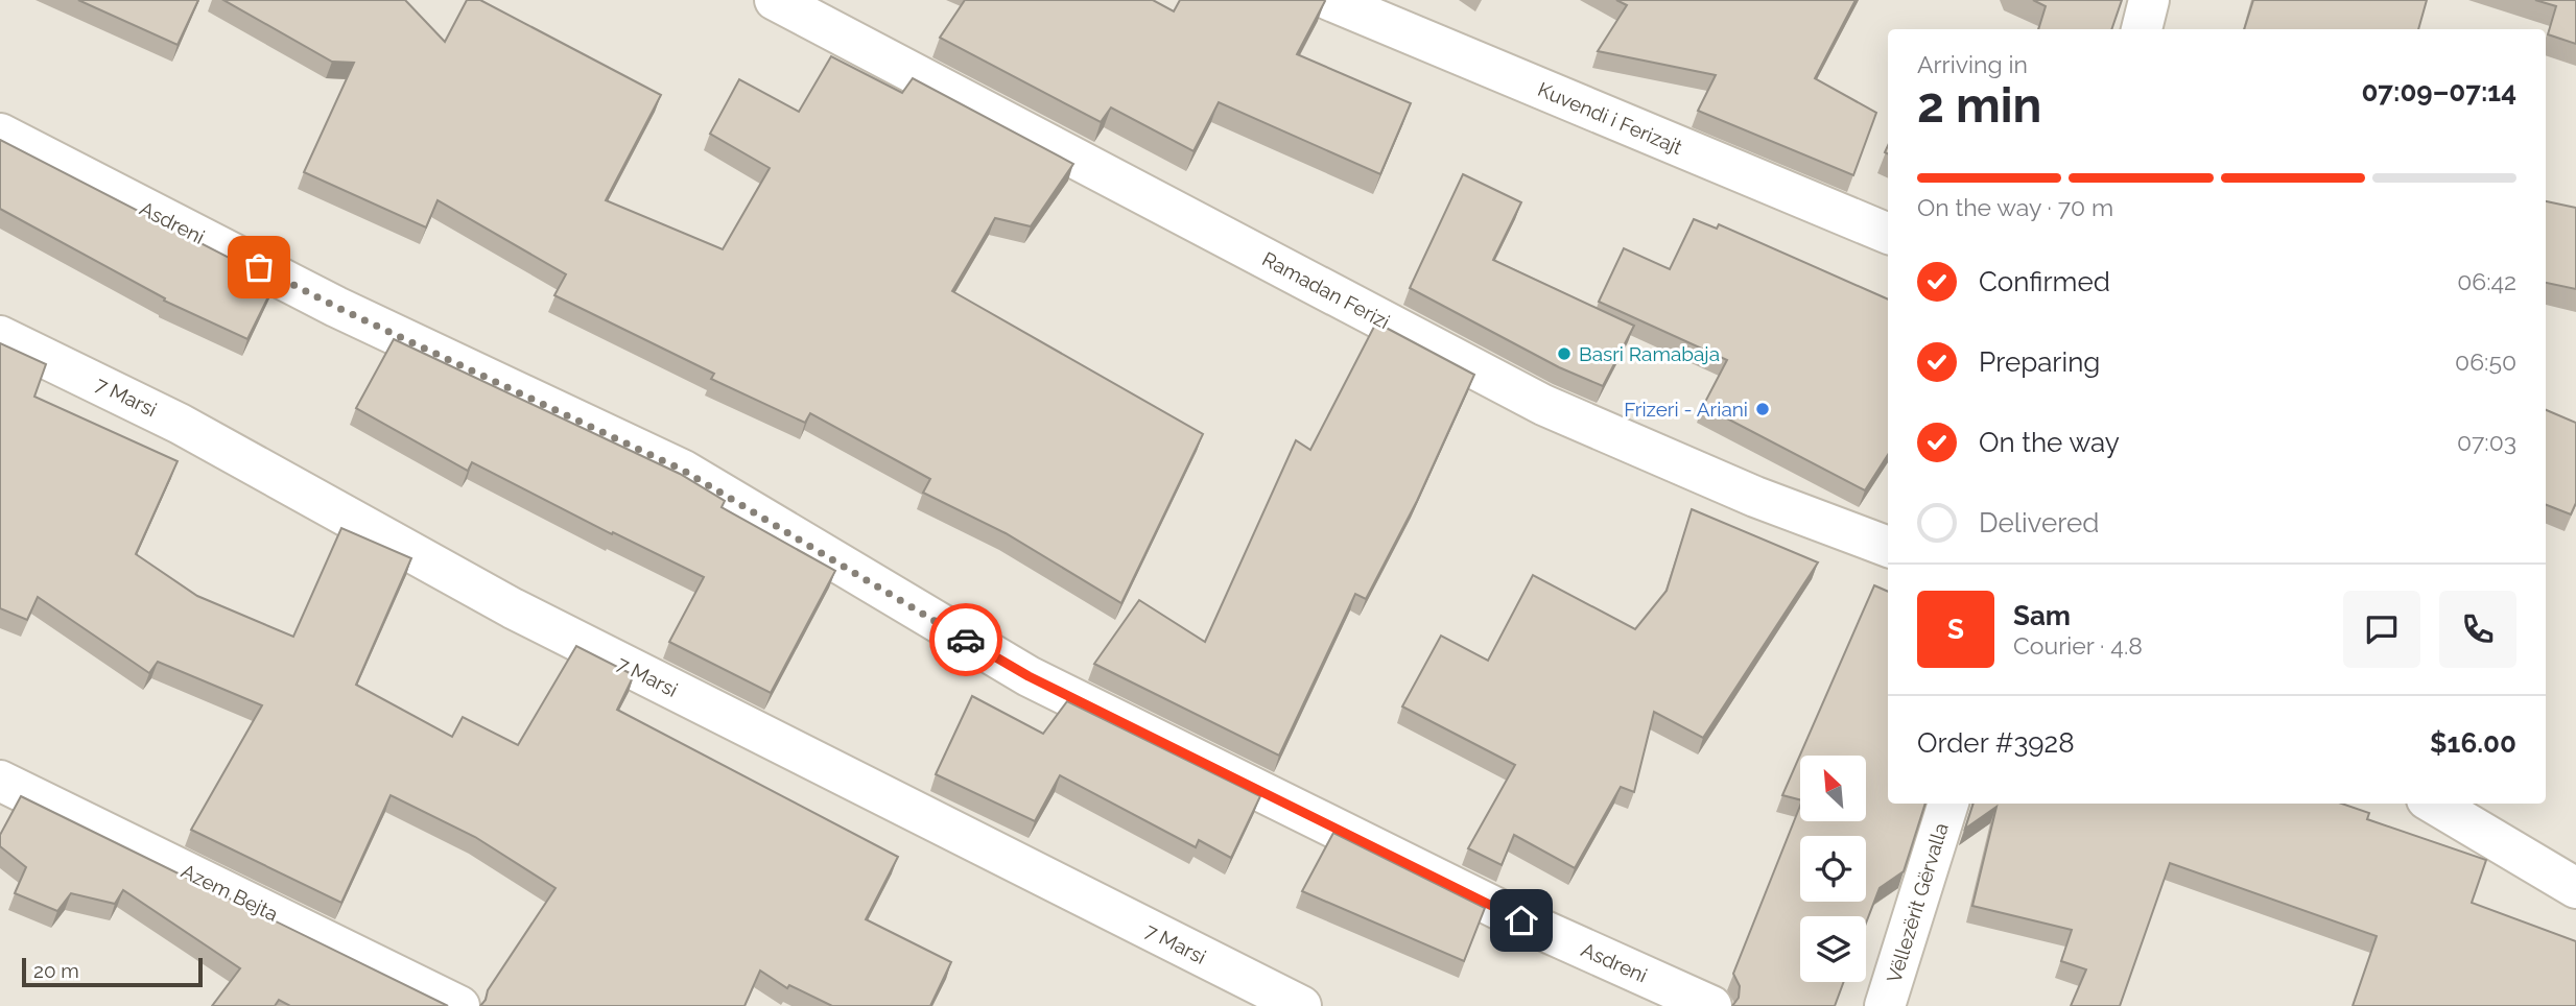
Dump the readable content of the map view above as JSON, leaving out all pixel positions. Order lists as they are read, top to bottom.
{
  "streets": {
    "street": [
      "Kuvendi i Ferizajt",
      "Asdreni",
      "Ramadan Ferizi",
      "7 Marsi",
      "Azem Bejta",
      "Vëllezërit Gërvalla"
    ]
  },
  "places": ["Basri Ramabaja", "Frizeri - Ariani"],
  "scale_bar": "20 m",
  "north": "top left",
  "page": {
    "heading": ["2 min", "Arriving in", "07:09–07:14"],
    "panel": [
      "Sam",
      "Courier · 4.8",
      "Order #3928",
      "$16.00"
    ],
    "bar": "On the way · 70 m",
    "list": [
      ["Confirmed", "06:42"],
      ["Preparing", "06:50"],
      ["On the way", "07:03"],
      "Delivered"
    ],
    "round": "S",
    "scale": "20 m"
  }
}
